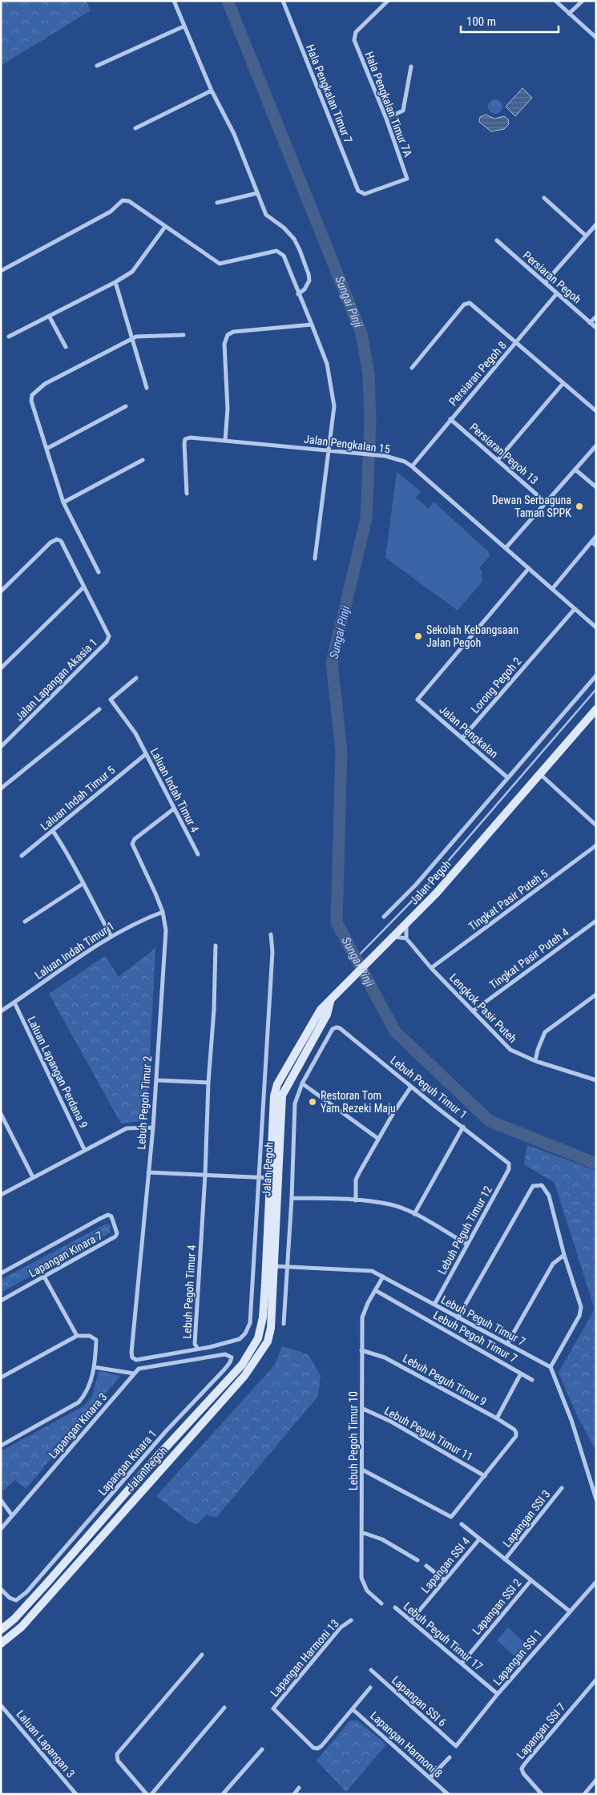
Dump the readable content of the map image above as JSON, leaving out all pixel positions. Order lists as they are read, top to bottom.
{
  "streets": {
    "street": [
      "Hala Pengkalan Timur 7",
      "Hala Pengkalan Timur 7A",
      "Persiaran Pegoh",
      "Persiaran Pegoh 8",
      "Jalan Pengkalan 15",
      "Persiaran Pegoh 13",
      "Jalan Lapangan Akasia 1",
      "Lorong Pegoh 2",
      "Jalan Pengkalan",
      "Laluan Indah Timur 4",
      "Laluan Indah Timur 5",
      "Jalan Pegoh",
      "Tingkat Pasir Puteh 5",
      "Laluan Indah Timur 1",
      "Tingkat Pasir Puteh 4",
      "Lengkok Pasir Puteh",
      "Laluan Lapangan Perdana 9",
      "Lebuh Peguh Timur 1",
      "Lebuh Pegoh Timur 2",
      "Lebuh Peguh Timur 12",
      "Lapangan Kinara 7",
      "Lebuh Pegoh Timur 4",
      "Lebuh Peguh Timur 7",
      "Lebuh Pegoh Timur 7",
      "Lebuh Peguh Timur 9",
      "Lapangan Kinara 3",
      "Lebuh Peguh Timur 11",
      "Lebuh Pegoh Timur 10",
      "Lapangan Kinara 1",
      "Lapangan SSI 3",
      "Lapangan SSI 4",
      "Lapangan SSI 2",
      "Lebuh Peguh Timur 17",
      "Lapangan SSI 1",
      "Lapangan Harmoni 13",
      "Lapangan SSI 6",
      "Lapangan SSI 7",
      "Laluan Lapangan 3",
      "Lapangan Harmoni 8"
    ]
  },
  "crossings": [
    ["Hala Pengkalan Timur 7", "Hala Pengkalan Timur 7A"],
    ["Persiaran Pegoh", "Persiaran Pegoh 8"],
    ["Persiaran Pegoh 8", "Jalan Pengkalan 15"],
    ["Persiaran Pegoh 8", "Persiaran Pegoh 13"],
    ["Jalan Pengkalan 15", "Lorong Pegoh 2"],
    ["Jalan Pengkalan 15", "Jalan Pengkalan"],
    ["Lorong Pegoh 2", "Jalan Pengkalan"],
    ["Jalan Pengkalan", "Jalan Pegoh"],
    ["Laluan Indah Timur 4", "Laluan Indah Timur 5"],
    ["Laluan Indah Timur 4", "Lebuh Pegoh Timur 2"],
    ["Jalan Pegoh", "Lebuh Peguh Timur 7"],
    ["Tingkat Pasir Puteh 5", "Lengkok Pasir Puteh"],
    ["Laluan Indah Timur 1", "Laluan Lapangan Perdana 9"],
    ["Laluan Indah Timur 1", "Lebuh Pegoh Timur 2"],
    ["Tingkat Pasir Puteh 4", "Lengkok Pasir Puteh"],
    ["Lebuh Peguh Timur 1", "Lebuh Peguh Timur 12"],
    ["Lebuh Pegoh Timur 2", "Lebuh Pegoh Timur 4"],
    ["Lebuh Peguh Timur 12", "Lebuh Peguh Timur 7"],
    ["Lebuh Peguh Timur 7", "Lebuh Pegoh Timur 10"],
    ["Lebuh Pegoh Timur 7", "Lebuh Peguh Timur 9"],
    ["Lebuh Pegoh Timur 7", "Lebuh Pegoh Timur 10"],
    ["Lebuh Peguh Timur 9", "Lebuh Peguh Timur 11"],
    ["Lebuh Peguh Timur 9", "Lebuh Pegoh Timur 10"],
    ["Lapangan Kinara 3", "Lapangan Kinara 1"],
    ["Lebuh Peguh Timur 11", "Lebuh Pegoh Timur 10"],
    ["Lapangan SSI 4", "Lebuh Peguh Timur 17"],
    ["Lapangan SSI 2", "Lebuh Peguh Timur 17"],
    ["Lebuh Peguh Timur 17", "Lapangan SSI 1"],
    ["Lapangan SSI 1", "Lapangan SSI 6"],
    ["Lapangan Harmoni 13", "Lapangan Harmoni 8"]
  ],
  "water": ["Sungai Pinji"],
  "places": ["Dewan Serbaguna Taman SPPK", "Sekolah Kebangsaan Jalan Pegoh", "Restoran Tom Yam Rezeki Maju"],
  "scale_bar": "100 m"
}
